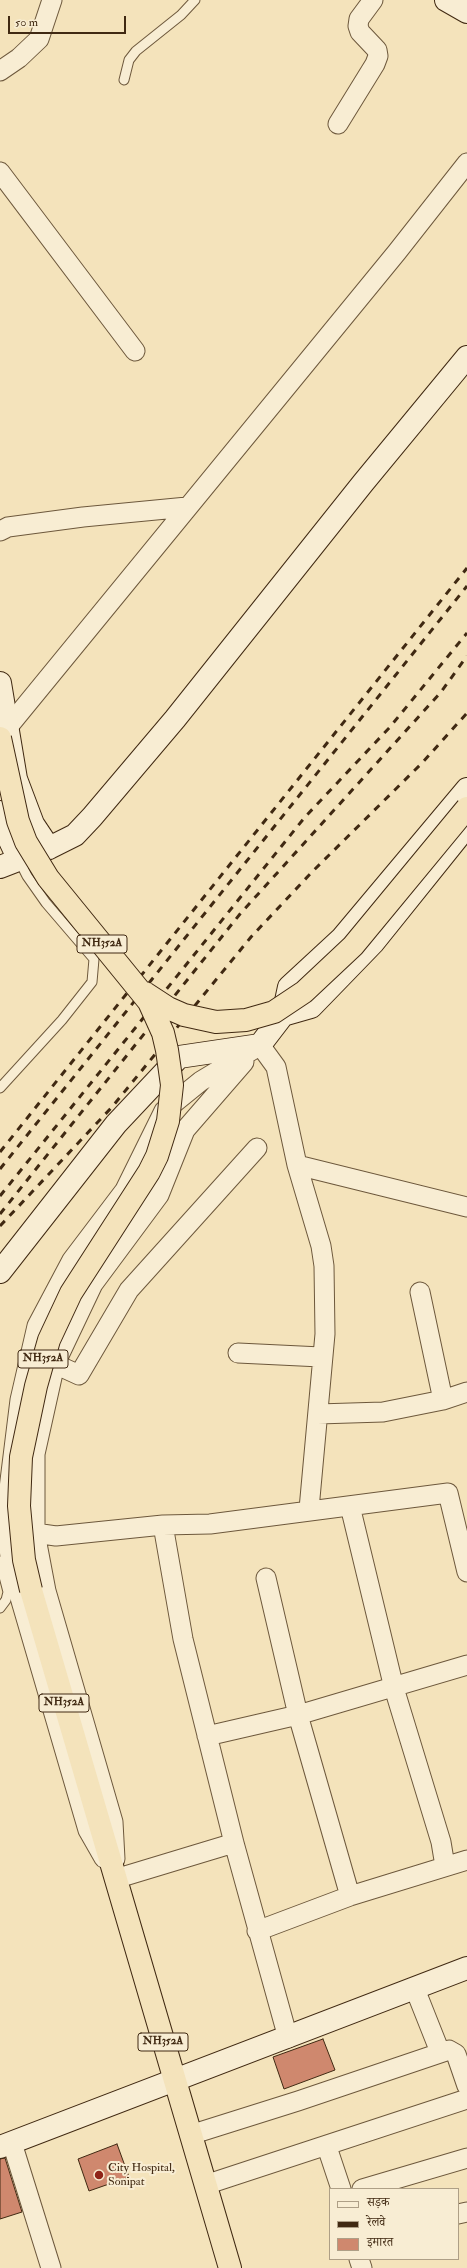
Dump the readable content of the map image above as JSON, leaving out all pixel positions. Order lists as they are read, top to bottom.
{
  "streets": {
    "highway": ["NH352A"]
  },
  "places": ["City Hospital, Sonipat"],
  "legend": ["सड़क", "रेलवे", "इमारत"],
  "scale_bar": "50 m"
}
